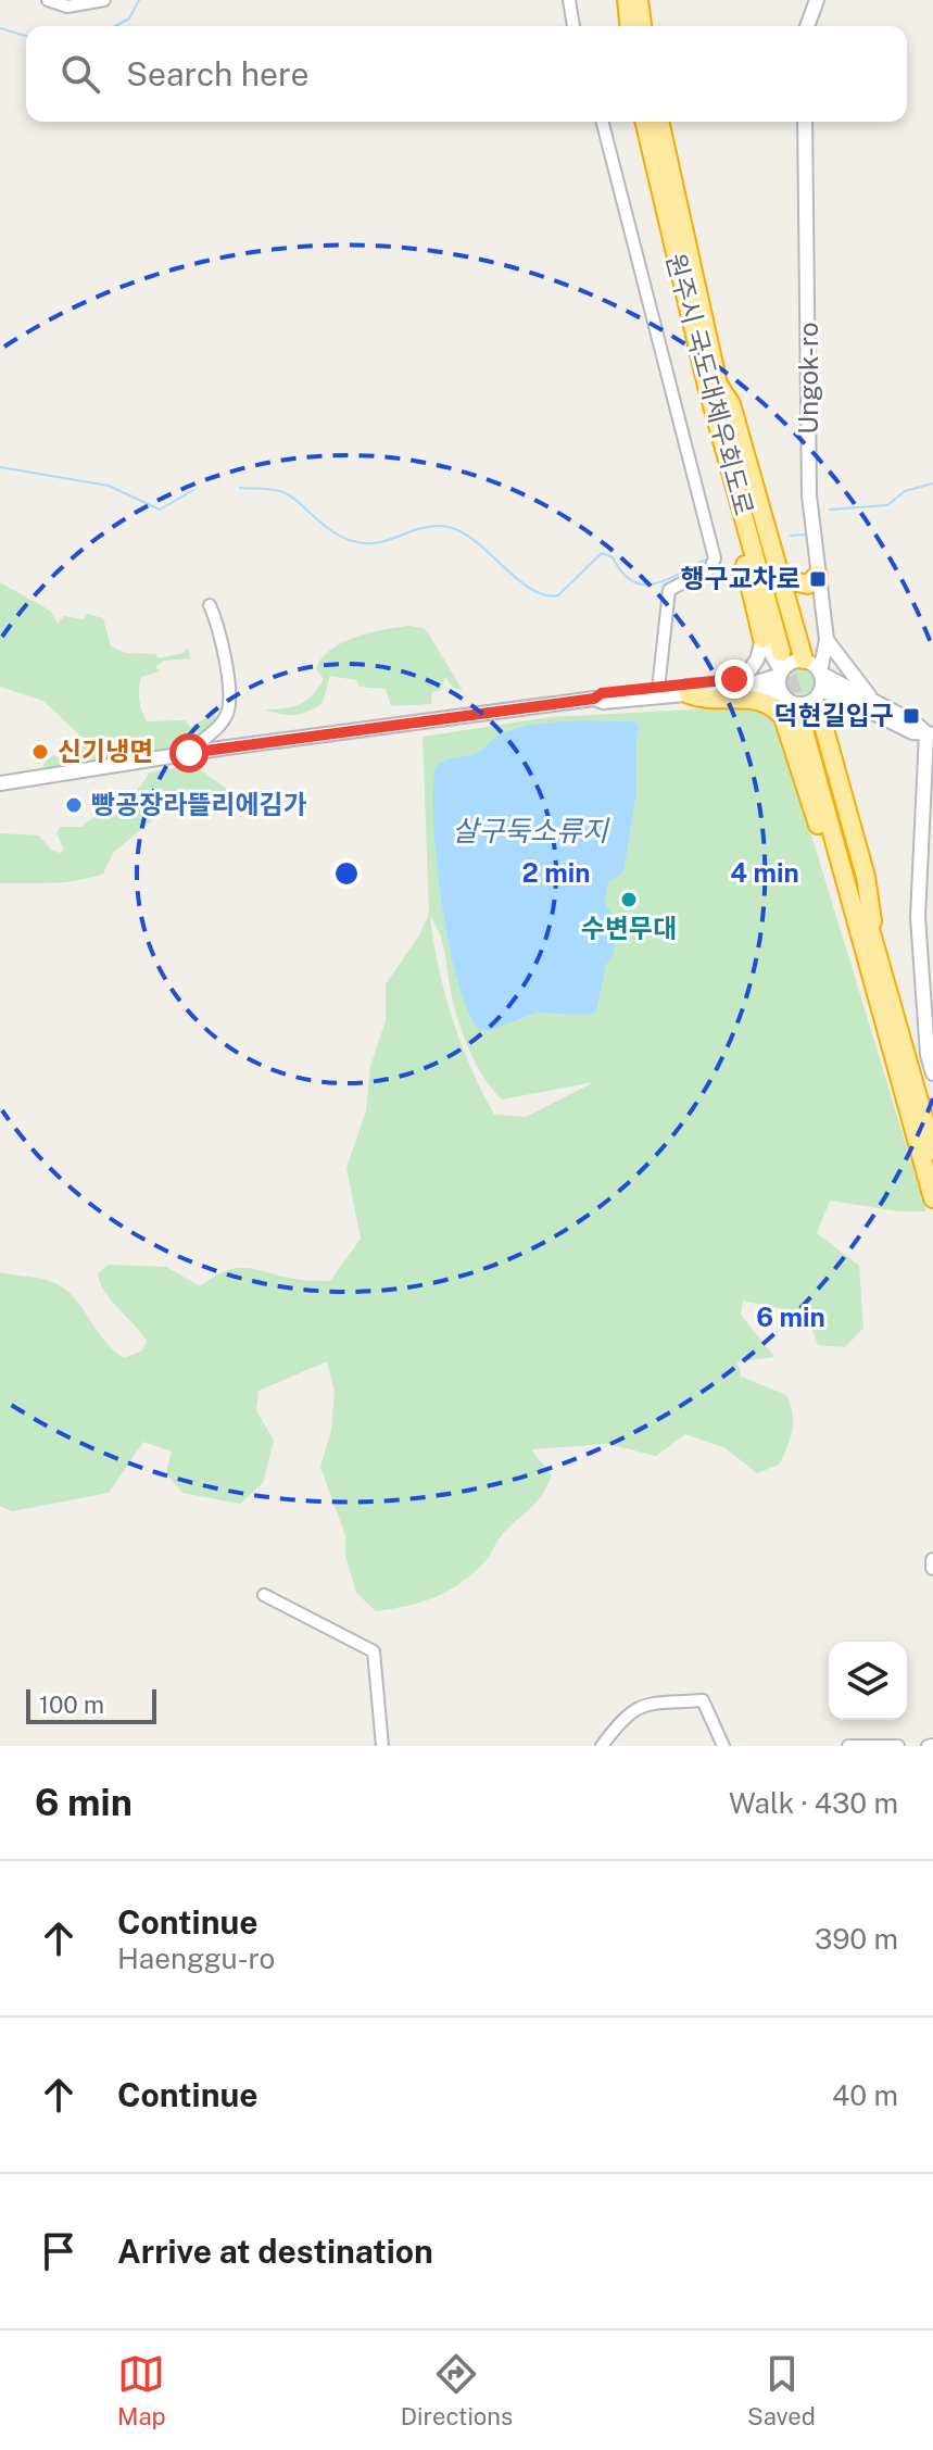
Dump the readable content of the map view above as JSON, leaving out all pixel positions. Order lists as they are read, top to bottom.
{
  "streets": {
    "highway": ["원주시 국도대체우회도로"],
    "street": ["Ungok-ro"]
  },
  "water": ["살구둑소류지"],
  "places": {
    "transit": ["행구교차로", "덕현길입구"],
    "other": ["신기냉면", "빵공장라뜰리에김가", "수변무대"]
  },
  "scale_bar": "100 m",
  "page": {
    "search": "Search here",
    "scale": "100 m",
    "heading": ["6 min", "Walk · 430 m"],
    "list": [
      ["Continue", "Haenggu-ro", "390 m"],
      ["Continue", "40 m"],
      "Arrive at destination"
    ],
    "nav": ["Map", "Directions", "Saved"]
  },
  "rings": ["2 min", "4 min", "6 min"]
}
